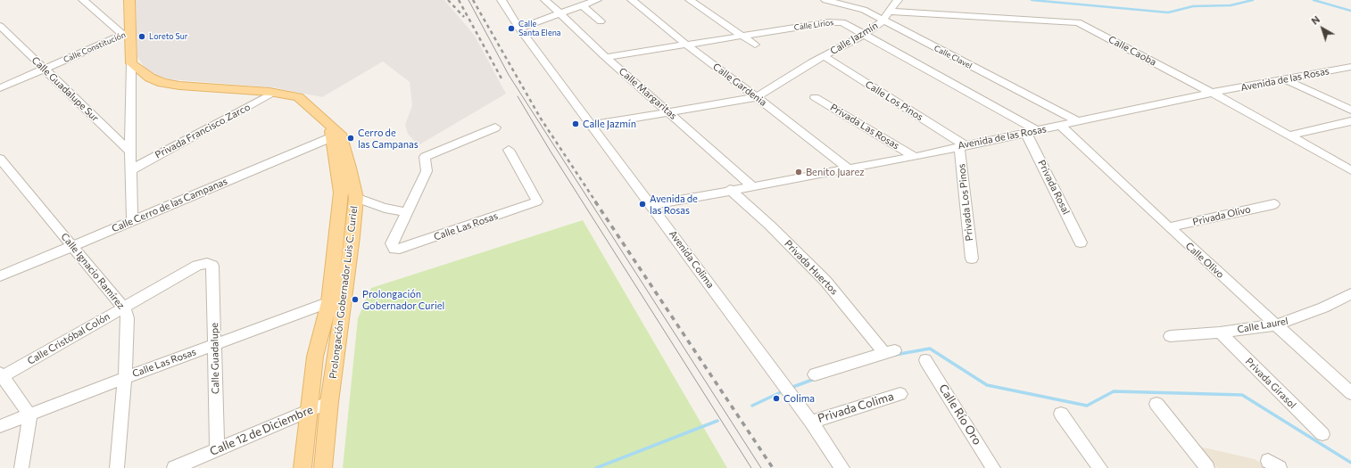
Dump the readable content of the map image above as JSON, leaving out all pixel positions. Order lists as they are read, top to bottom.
{
  "streets": {
    "main road": ["Prolongación Gobernador Luis C. Curiel"],
    "street": [
      "Calle Lirios",
      "Calle Jazmín",
      "Calle Constitución",
      "Calle Caoba",
      "Calle Clavel",
      "Avenida de las Rosas",
      "Calle Gardenia",
      "Calle Guadalupe Sur",
      "Calle Margaritas",
      "Calle Los Pinos",
      "Privada Las Rosas",
      "Privada Francisco Zarco",
      "Privada Rosal",
      "Privada Los Pinos",
      "Calle Cerro de las Campanas",
      "Privada Olivo",
      "Calle Las Rosas",
      "Avenida Colima",
      "Calle Olivo",
      "Privada Huertos",
      "Calle Ignacio Ramírez",
      "Calle Laurel",
      "Calle Cristóbal Colón",
      "Calle Guadalupe",
      "Privada Girasol",
      "Privada Colima",
      "Calle Río Oro",
      "Calle 12 de Diciembre"
    ]
  },
  "crossings": [
    ["Calle Lirios", "Calle Jazmín"],
    ["Calle Lirios", "Avenida de las Rosas"],
    ["Calle Lirios", "Calle Gardenia"],
    ["Calle Lirios", "Calle Margaritas"],
    ["Calle Lirios", "Privada Rosal"],
    ["Calle Jazmín", "Calle Caoba"],
    ["Calle Jazmín", "Calle Clavel"],
    ["Calle Jazmín", "Calle Gardenia"],
    ["Calle Jazmín", "Calle Margaritas"],
    ["Calle Jazmín", "Calle Los Pinos"],
    ["Calle Jazmín", "Avenida Colima"],
    ["Calle Constitución", "Calle Guadalupe Sur"],
    ["Calle Caoba", "Avenida de las Rosas"],
    ["Calle Clavel", "Avenida de las Rosas"],
    ["Avenida de las Rosas", "Calle Gardenia"],
    ["Avenida de las Rosas", "Calle Margaritas"],
    ["Avenida de las Rosas", "Calle Los Pinos"],
    ["Avenida de las Rosas", "Privada Las Rosas"],
    ["Avenida de las Rosas", "Privada Rosal"],
    ["Avenida de las Rosas", "Privada Los Pinos"],
    ["Avenida de las Rosas", "Avenida Colima"],
    ["Avenida de las Rosas", "Calle Olivo"],
    ["Avenida de las Rosas", "Privada Huertos"],
    ["Calle Los Pinos", "Privada Los Pinos"],
    ["Calle Cerro de las Campanas", "Calle Ignacio Ramírez"],
    ["Calle Cerro de las Campanas", "Prolongación Gobernador Luis C. Curiel"],
    ["Privada Olivo", "Calle Olivo"],
    ["Calle Las Rosas", "Calle Ignacio Ramírez"],
    ["Calle Las Rosas", "Prolongación Gobernador Luis C. Curiel"],
    ["Calle Las Rosas", "Calle Guadalupe"],
    ["Avenida Colima", "Privada Colima"],
    ["Calle Olivo", "Calle Laurel"],
    ["Calle Ignacio Ramírez", "Calle Cristóbal Colón"],
    ["Prolongación Gobernador Luis C. Curiel", "Calle 12 de Diciembre"],
    ["Calle Laurel", "Privada Girasol"],
    ["Calle Cristóbal Colón", "Calle Guadalupe"],
    ["Calle Guadalupe", "Calle 12 de Diciembre"]
  ],
  "places": [
    "Calle Santa Elena",
    "Loreto Sur",
    "Calle Jazmín",
    "Cerro de las Campanas",
    "Benito Juarez",
    "Avenida de las Rosas",
    "Prolongación Gobernador Curiel",
    "Colima"
  ],
  "north": "top left"
}
